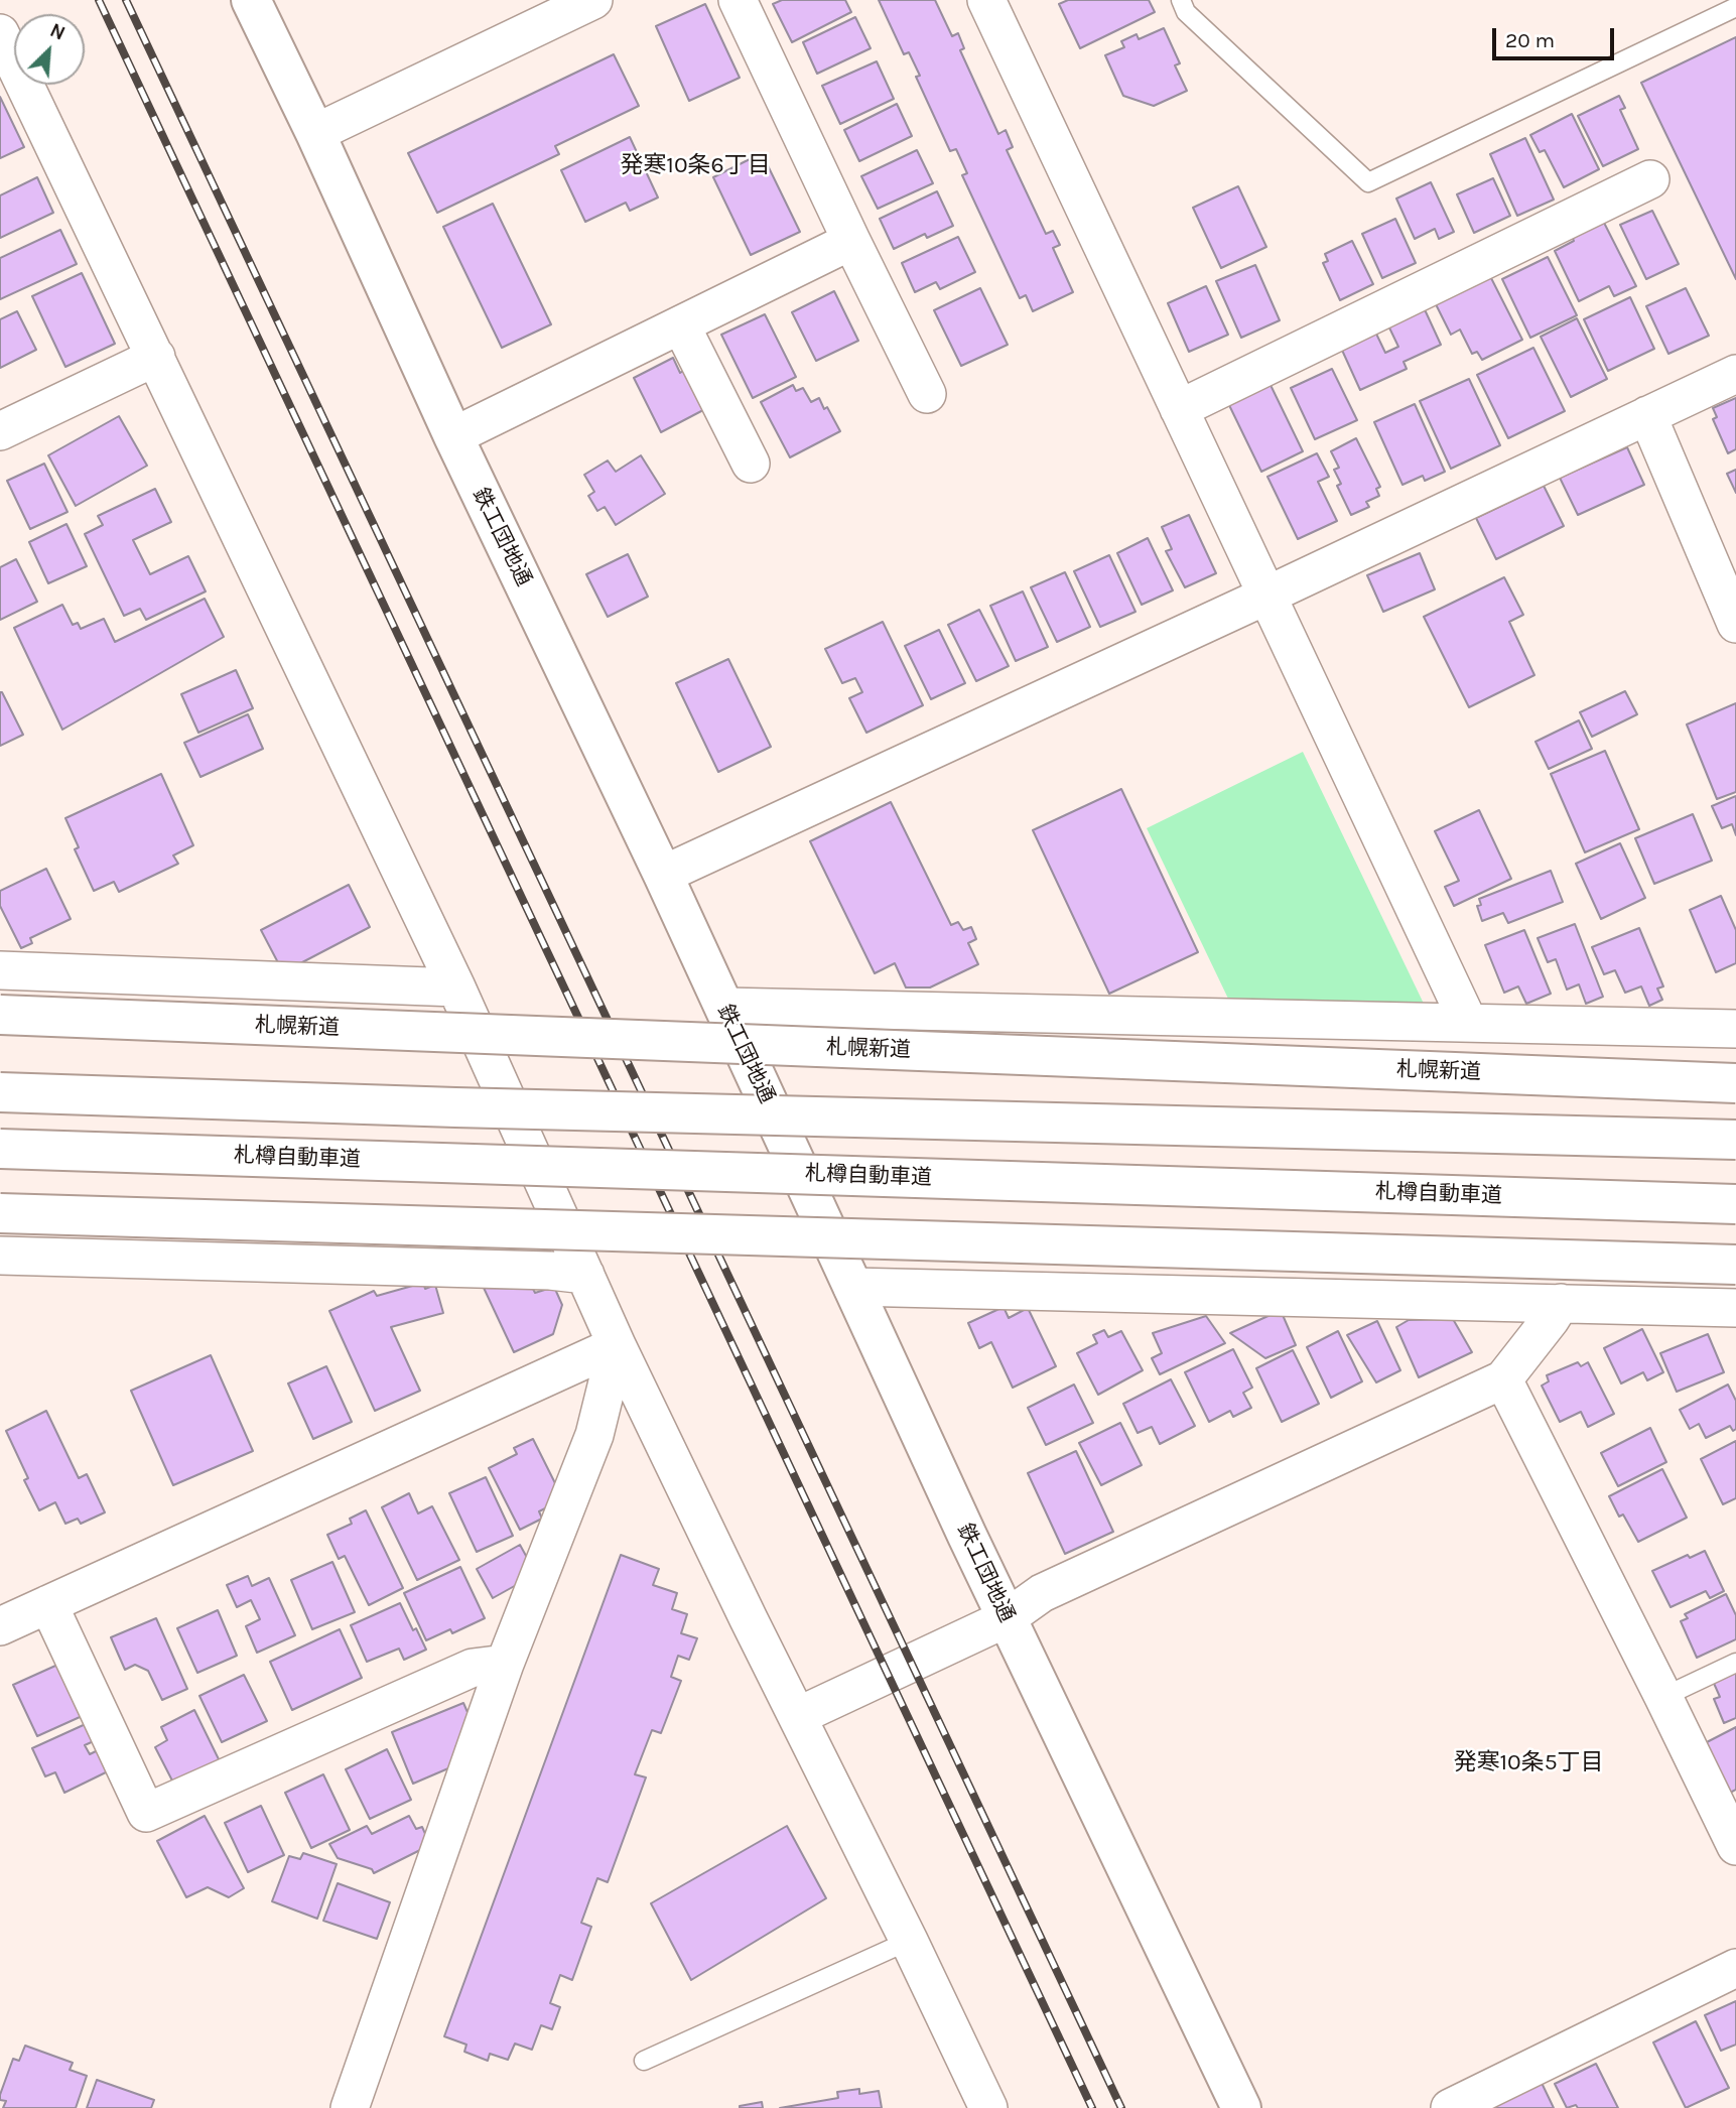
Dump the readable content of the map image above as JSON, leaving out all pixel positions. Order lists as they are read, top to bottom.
{
  "streets": {
    "main road": ["鉄工団地通", "札幌新道", "札樽自動車道"]
  },
  "districts": ["発寒10条6丁目", "発寒10条5丁目"],
  "scale_bar": "20 m",
  "north": "top right"
}
